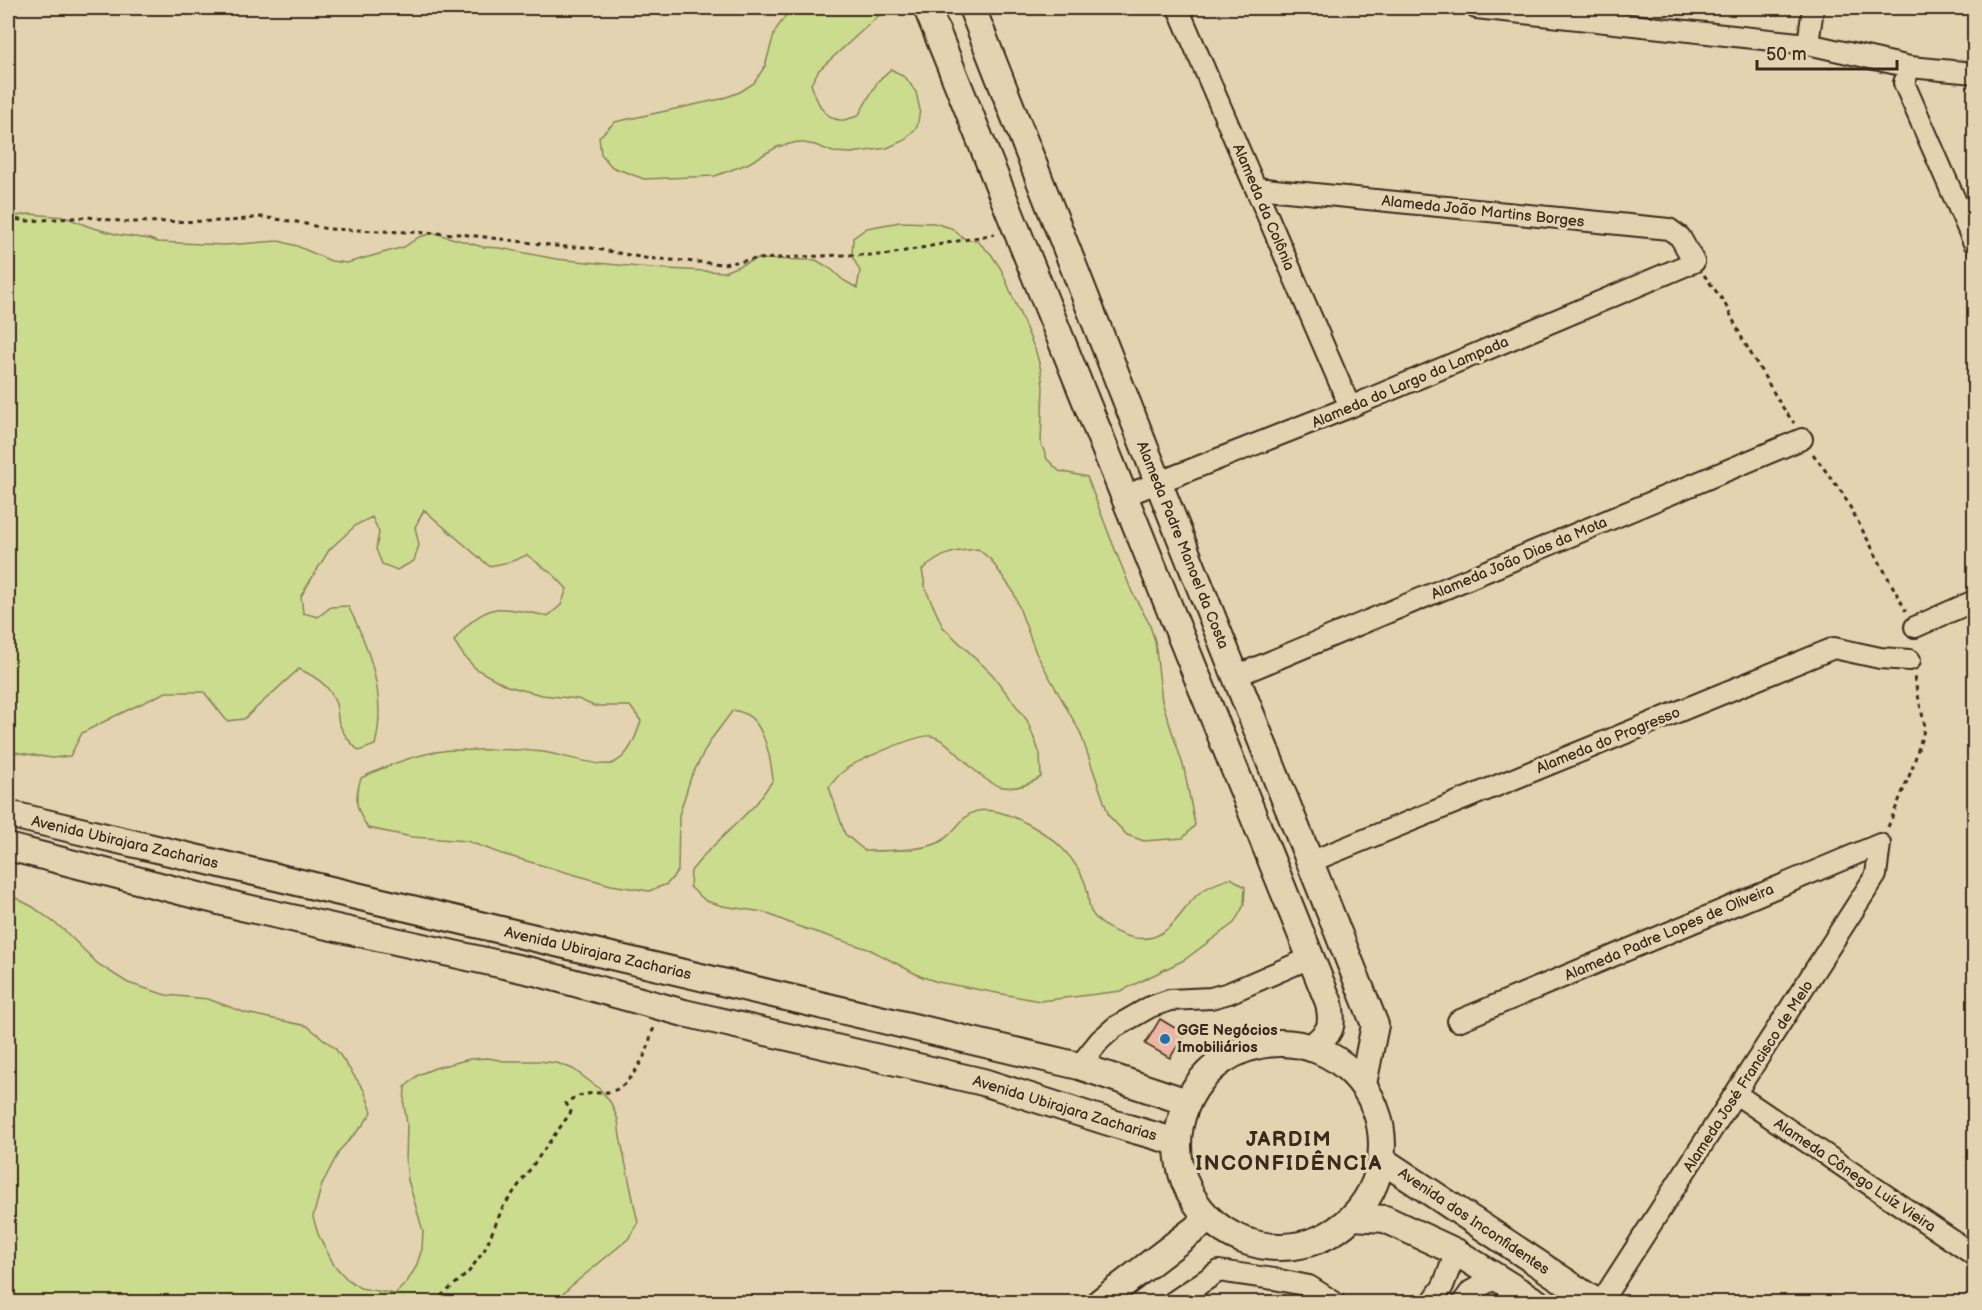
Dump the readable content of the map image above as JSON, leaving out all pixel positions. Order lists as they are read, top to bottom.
{
  "streets": {
    "main road": ["Alameda Padre Manoel da Costa", "Avenida Ubirajara Zacharias", "Avenida dos Inconfidentes"],
    "street": [
      "Alameda da Colônia",
      "Alameda João Martins Borges",
      "Alameda do Largo da Lampada",
      "Alameda João Dias da Mota",
      "Alameda do Progresso",
      "Alameda Padre Lopes de Oliveira",
      "Alameda José Francisco de Melo",
      "Alameda Cônego Luíz Vieira"
    ]
  },
  "crossings": [
    ["Alameda da Colônia", "Alameda João Martins Borges"],
    ["Alameda da Colônia", "Alameda do Largo da Lampada"],
    ["Alameda João Martins Borges", "Alameda do Largo da Lampada"],
    ["Alameda do Largo da Lampada", "Alameda Padre Manoel da Costa"],
    ["Alameda Padre Manoel da Costa", "Alameda João Dias da Mota"],
    ["Alameda Padre Manoel da Costa", "Alameda do Progresso"],
    ["Alameda Padre Manoel da Costa", "Avenida Ubirajara Zacharias"],
    ["Alameda Padre Manoel da Costa", "Avenida dos Inconfidentes"],
    ["Avenida Ubirajara Zacharias", "Avenida dos Inconfidentes"],
    ["Alameda Padre Lopes de Oliveira", "Alameda José Francisco de Melo"],
    ["Alameda José Francisco de Melo", "Alameda Cônego Luíz Vieira"],
    ["Alameda José Francisco de Melo", "Avenida dos Inconfidentes"]
  ],
  "districts": ["JARDIM INCONFIDÊNCIA"],
  "places": ["GGE Negócios Imobiliários"],
  "scale_bar": "50 m"
}
